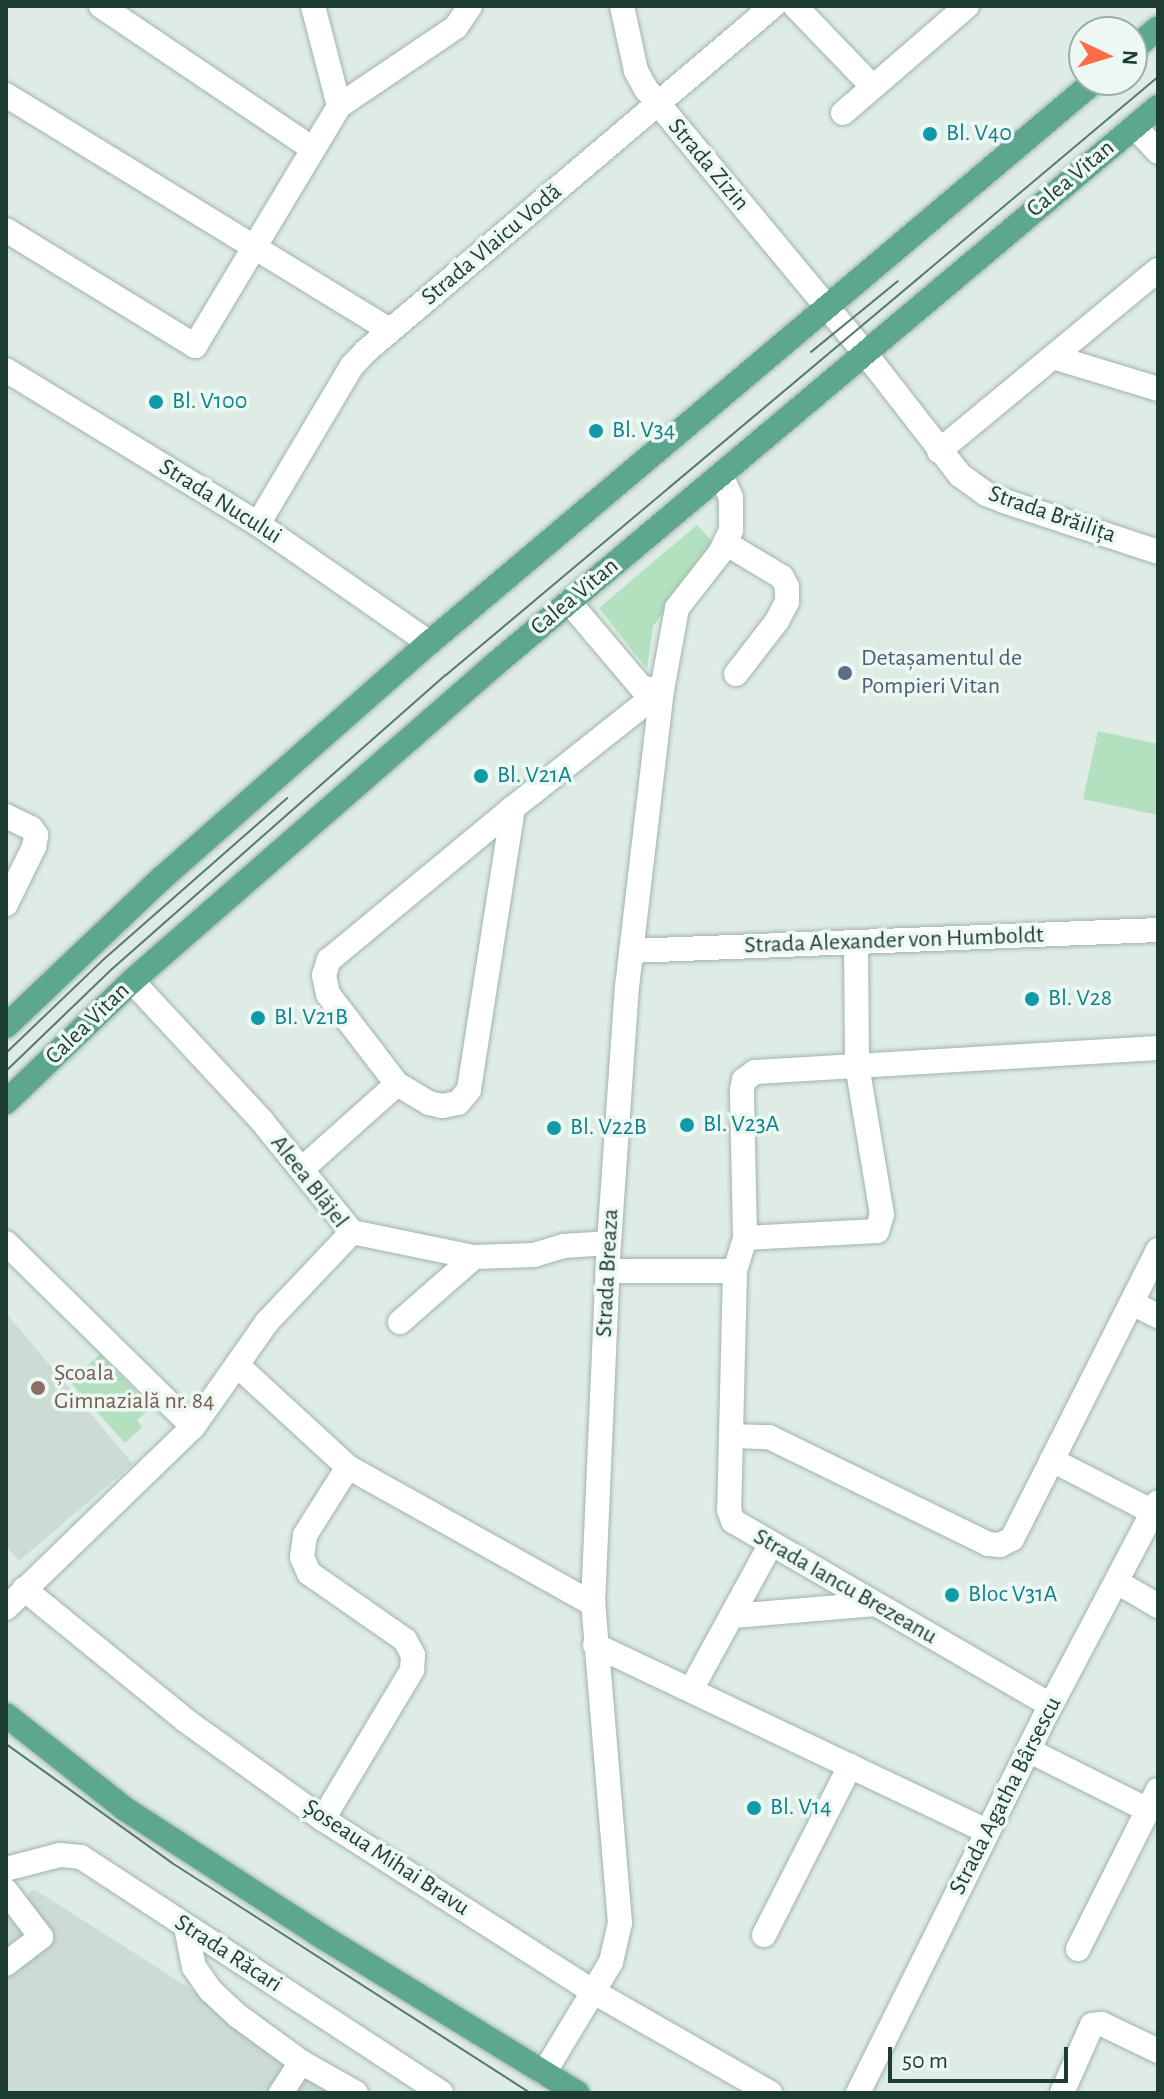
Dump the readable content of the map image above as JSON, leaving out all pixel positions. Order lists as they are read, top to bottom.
{
  "streets": {
    "main road": ["Calea Vitan"],
    "street": [
      "Strada Zizin",
      "Strada Vlaicu Vodă",
      "Strada Nucului",
      "Strada Brăilița",
      "Strada Alexander von Humboldt",
      "Aleea Blăjel",
      "Strada Breaza",
      "Strada Iancu Brezeanu",
      "Strada Agatha Bârsescu",
      "Șoseaua Mihai Bravu",
      "Strada Răcari"
    ]
  },
  "crossings": [
    ["Strada Zizin", "Calea Vitan"],
    ["Strada Zizin", "Strada Vlaicu Vodă"],
    ["Strada Zizin", "Strada Brăilița"],
    ["Calea Vitan", "Strada Brăilița"],
    ["Calea Vitan", "Aleea Blăjel"],
    ["Strada Vlaicu Vodă", "Strada Nucului"],
    ["Strada Alexander von Humboldt", "Strada Breaza"],
    ["Aleea Blăjel", "Șoseaua Mihai Bravu"],
    ["Strada Breaza", "Șoseaua Mihai Bravu"],
    ["Strada Iancu Brezeanu", "Strada Agatha Bârsescu"]
  ],
  "places": [
    "Bl. V40",
    "Bl. V100",
    "Bl. V34",
    "Detașamentul de Pompieri Vitan",
    "Bl. V21A",
    "Bl. V28",
    "Bl. V21B",
    "Bl. V23A",
    "Bl. V22B",
    "Școala Gimnazială nr. 84",
    "Bloc V31A",
    "Bl. V14"
  ],
  "scale_bar": "50 m",
  "north": "right"
}
